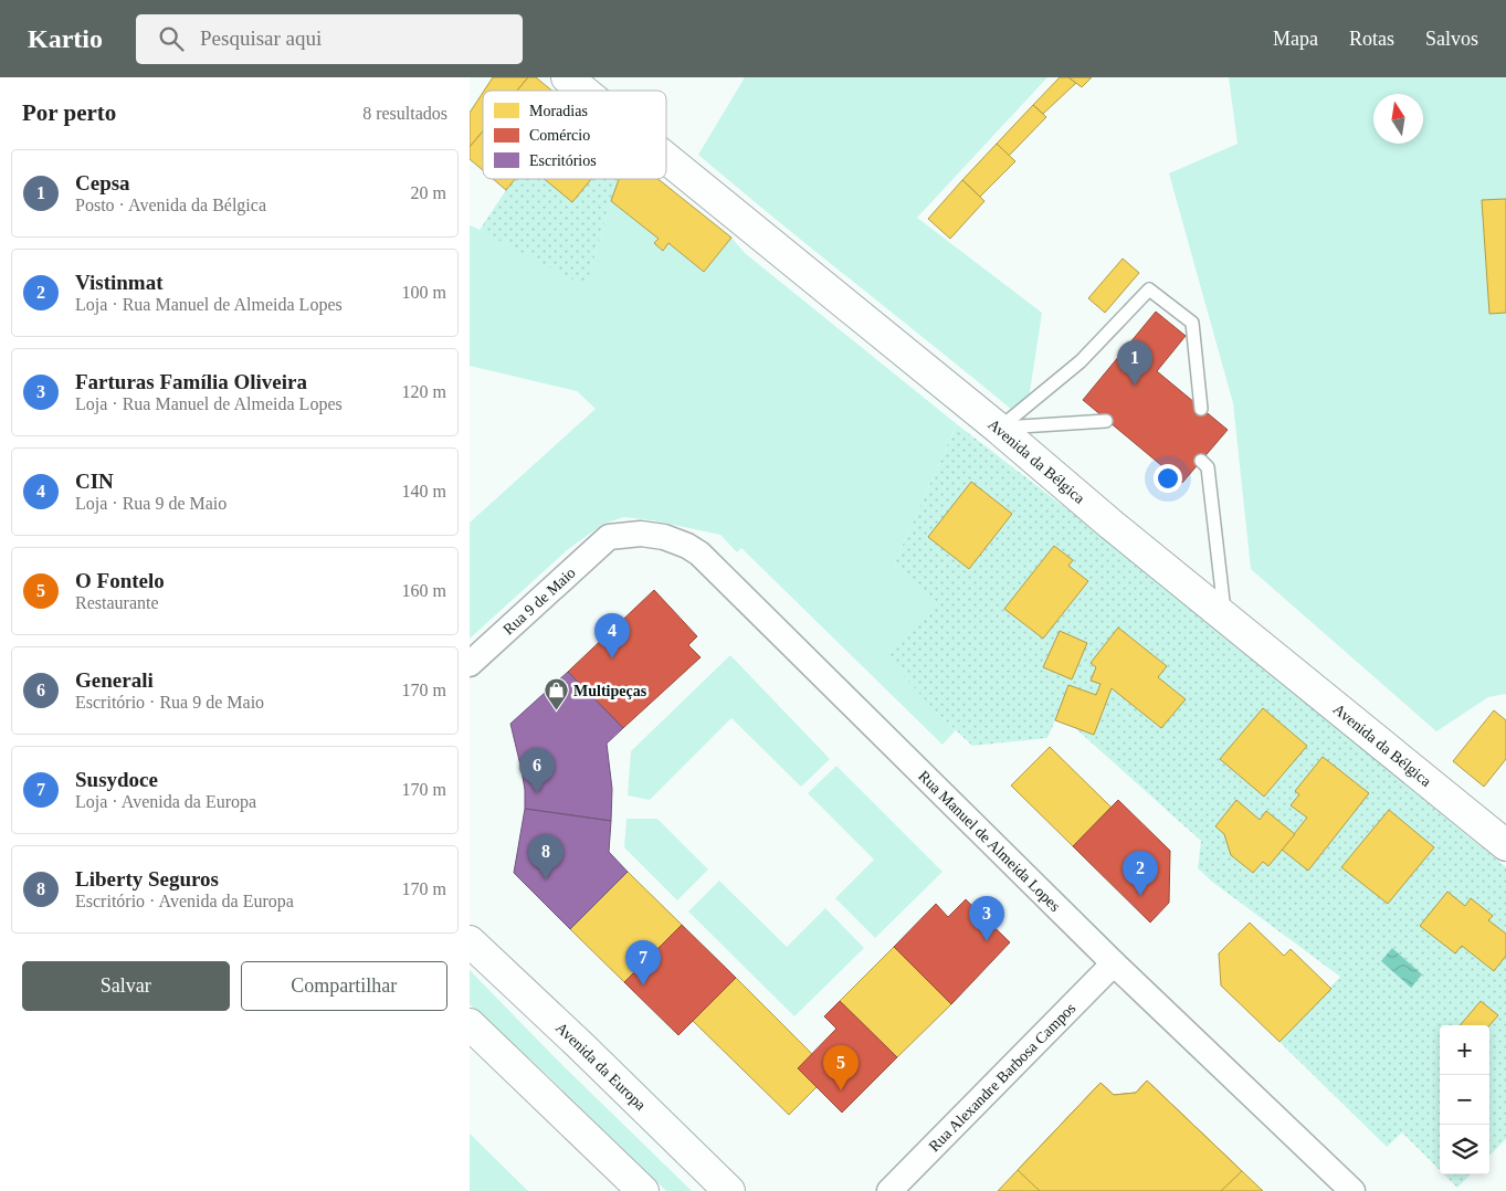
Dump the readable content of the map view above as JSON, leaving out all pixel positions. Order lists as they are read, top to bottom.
{
  "streets": {
    "main road": ["Avenida da Bélgica", "Avenida da Europa"],
    "street": ["Rua 9 de Maio", "Rua Manuel de Almeida Lopes", "Rua Alexandre Barbosa Campos"]
  },
  "crossings": [
    ["Rua 9 de Maio", "Rua Manuel de Almeida Lopes"],
    ["Rua Manuel de Almeida Lopes", "Rua Alexandre Barbosa Campos"]
  ],
  "places": {
    "shop": ["Multipeças"]
  },
  "legend": ["Moradias", "Comércio", "Escritórios"],
  "north": "top",
  "page": {
    "header": "Kartio",
    "search": "Pesquisar aqui",
    "nav": ["Mapa", "Rotas", "Salvos"],
    "heading": ["Por perto", "8 resultados"],
    "list": [
      {
        "mark": "1",
        "name": "Cepsa",
        "note": "Posto · Avenida da Bélgica",
        "value": "20 m"
      },
      {
        "mark": "2",
        "name": "Vistinmat",
        "note": "Loja · Rua Manuel de Almeida Lopes",
        "value": "100 m"
      },
      {
        "mark": "3",
        "name": "Farturas Família Oliveira",
        "note": "Loja · Rua Manuel de Almeida Lopes",
        "value": "120 m"
      },
      {
        "mark": "4",
        "name": "CIN",
        "note": "Loja · Rua 9 de Maio",
        "value": "140 m"
      },
      {
        "mark": "5",
        "name": "O Fontelo",
        "note": "Restaurante",
        "value": "160 m"
      },
      {
        "mark": "6",
        "name": "Generali",
        "note": "Escritório · Rua 9 de Maio",
        "value": "170 m"
      },
      {
        "mark": "7",
        "name": "Susydoce",
        "note": "Loja · Avenida da Europa",
        "value": "170 m"
      },
      {
        "mark": "8",
        "name": "Liberty Seguros",
        "note": "Escritório · Avenida da Europa",
        "value": "170 m"
      }
    ],
    "pins": [
      "1",
      "4",
      "6",
      "8",
      "2",
      "3",
      "7",
      "5"
    ],
    "buttons": ["Salvar", "Compartilhar"],
    "map_buttons": ["+", "−"]
  }
}
